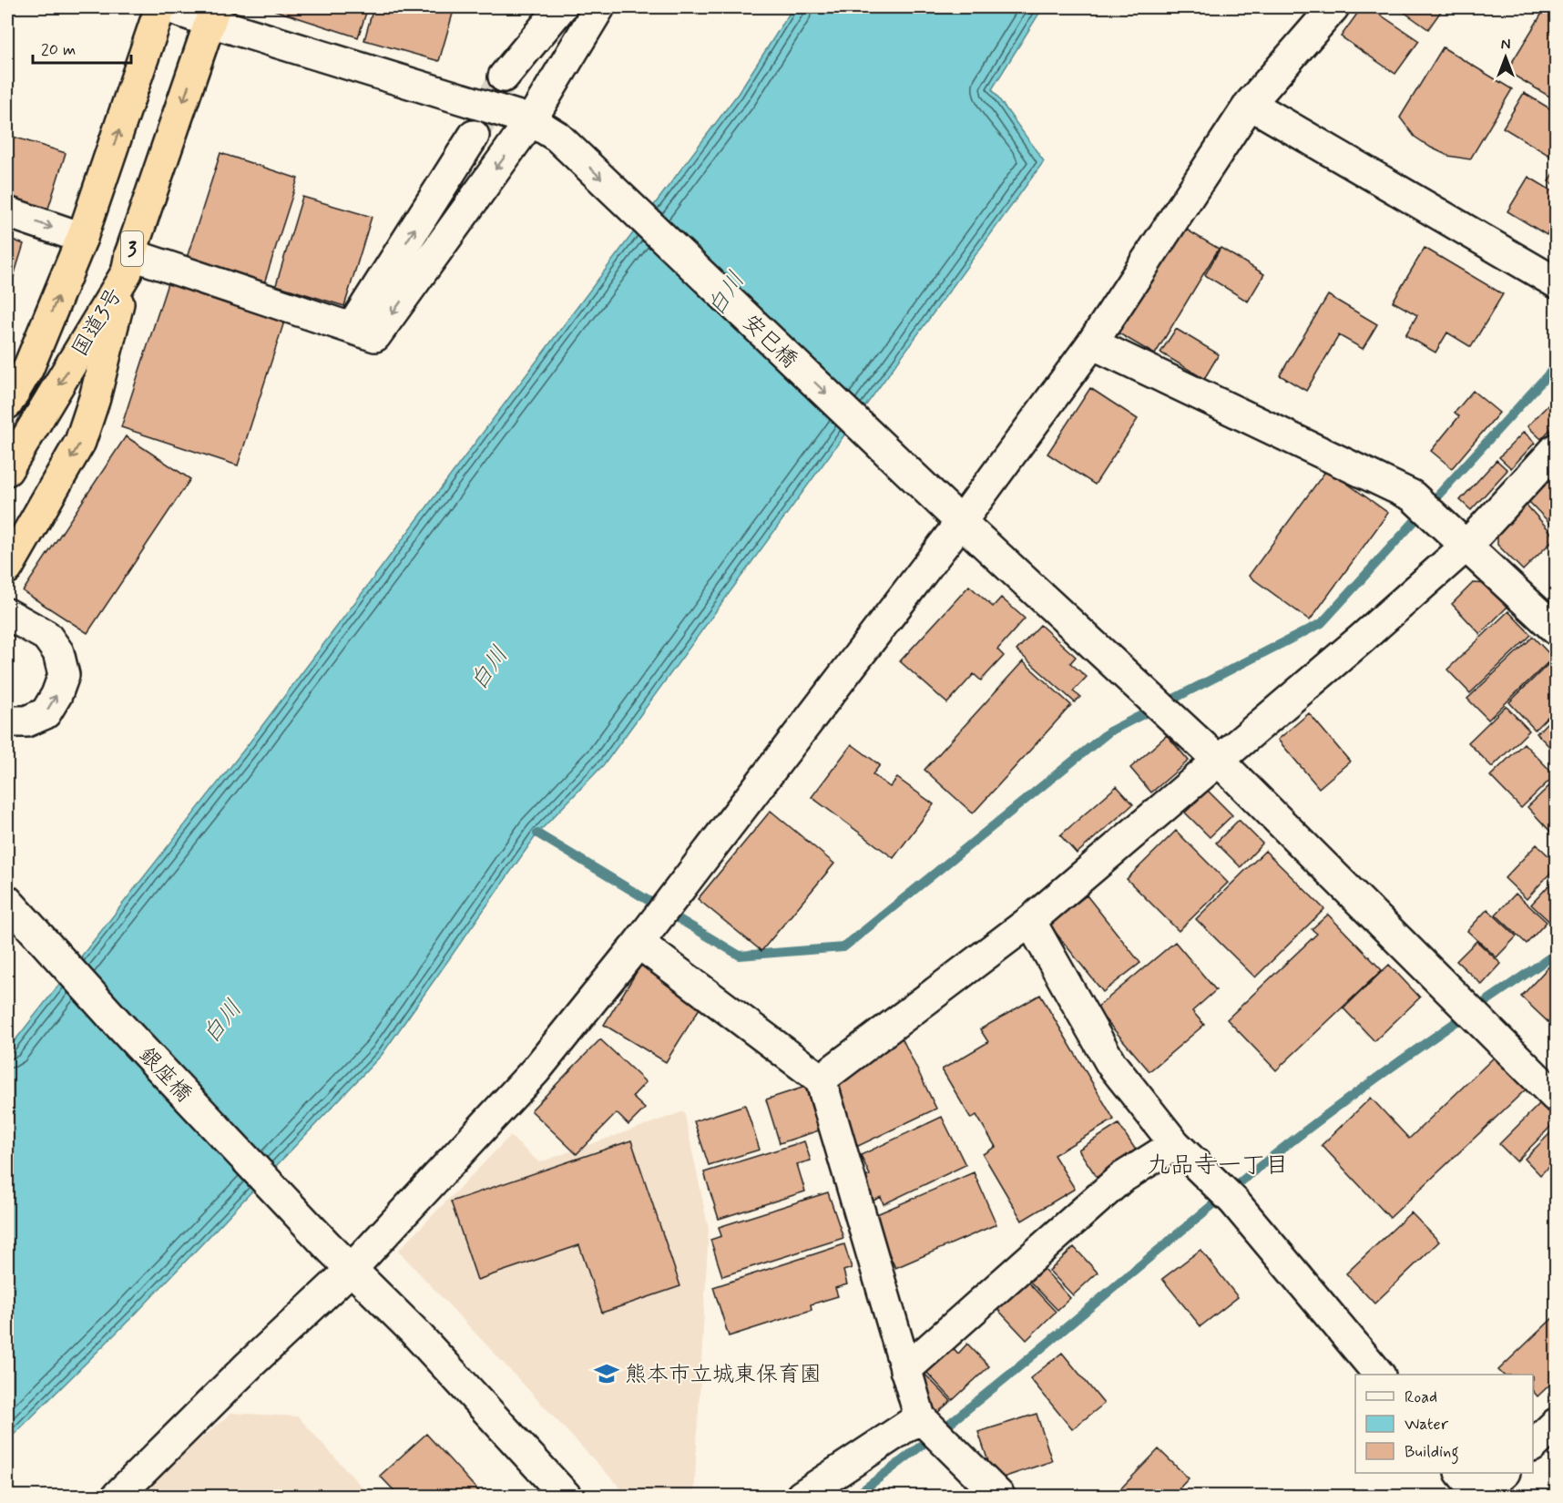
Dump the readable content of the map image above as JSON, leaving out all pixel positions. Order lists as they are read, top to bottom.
{
  "streets": {
    "highway": ["3", "国道3号"],
    "street": ["安巳橋", "銀座橋"]
  },
  "crossings": [
    ["3", "国道3号"],
    ["国道3号", "安巳橋"]
  ],
  "districts": ["九品寺一丁目"],
  "water": ["白川"],
  "places": {
    "school or university": ["熊本市立城東保育園"]
  },
  "legend": ["Road", "Water", "Building"],
  "scale_bar": "20 m",
  "north": "top"
}
